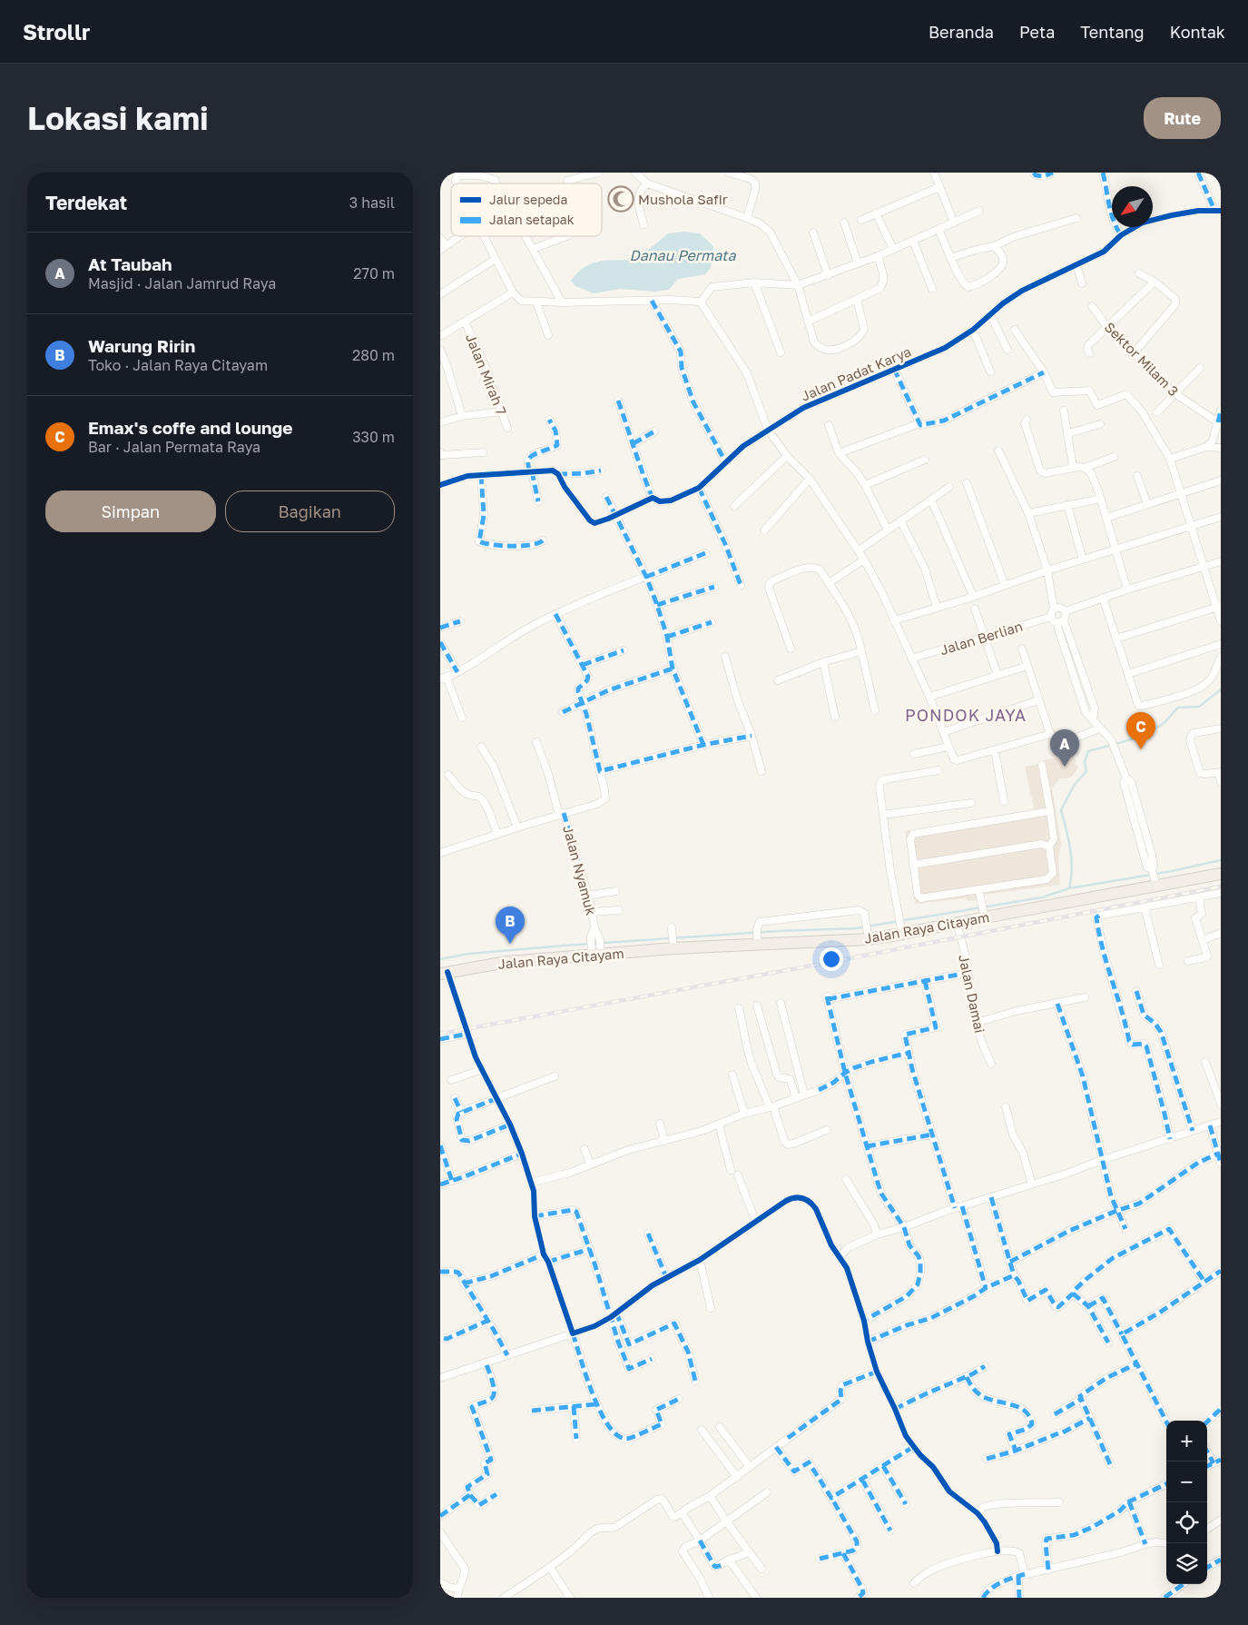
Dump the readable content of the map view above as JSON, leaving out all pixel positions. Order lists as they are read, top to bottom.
{
  "streets": {
    "main road": ["Jalan Raya Citayam"],
    "street": [
      "Sektor Milam 3",
      "Jalan Padat Karya",
      "Jalan Mirah 7",
      "Jalan Berlian",
      "Jalan Nyamuk",
      "Jalan Damai"
    ]
  },
  "crossings": [
    ["Jalan Nyamuk", "Jalan Raya Citayam"],
    ["Jalan Raya Citayam", "Jalan Damai"]
  ],
  "districts": ["PONDOK JAYA"],
  "water": ["Danau Permata"],
  "places": {
    "mosque": ["Mushola Safir"]
  },
  "legend": ["Jalur sepeda", "Jalan setapak"],
  "north": "bottom left",
  "page": {
    "header": "Strollr",
    "nav": [
      "Beranda",
      "Peta",
      "Tentang",
      "Kontak"
    ],
    "buttons": [
      "Rute",
      ["Simpan", "Bagikan"]
    ],
    "title": "Lokasi kami",
    "heading": ["Terdekat", "3 hasil"],
    "list": [
      {
        "mark": "A",
        "name": "At Taubah",
        "note": "Masjid · Jalan Jamrud Raya",
        "value": "270 m"
      },
      {
        "mark": "B",
        "name": "Warung Ririn",
        "note": "Toko · Jalan Raya Citayam",
        "value": "280 m"
      },
      {
        "mark": "C",
        "name": "Emax's coffe and lounge",
        "note": "Bar · Jalan Permata Raya",
        "value": "330 m"
      }
    ],
    "pins": ["C", "A", "B"],
    "map_buttons": ["+", "−"]
  }
}
